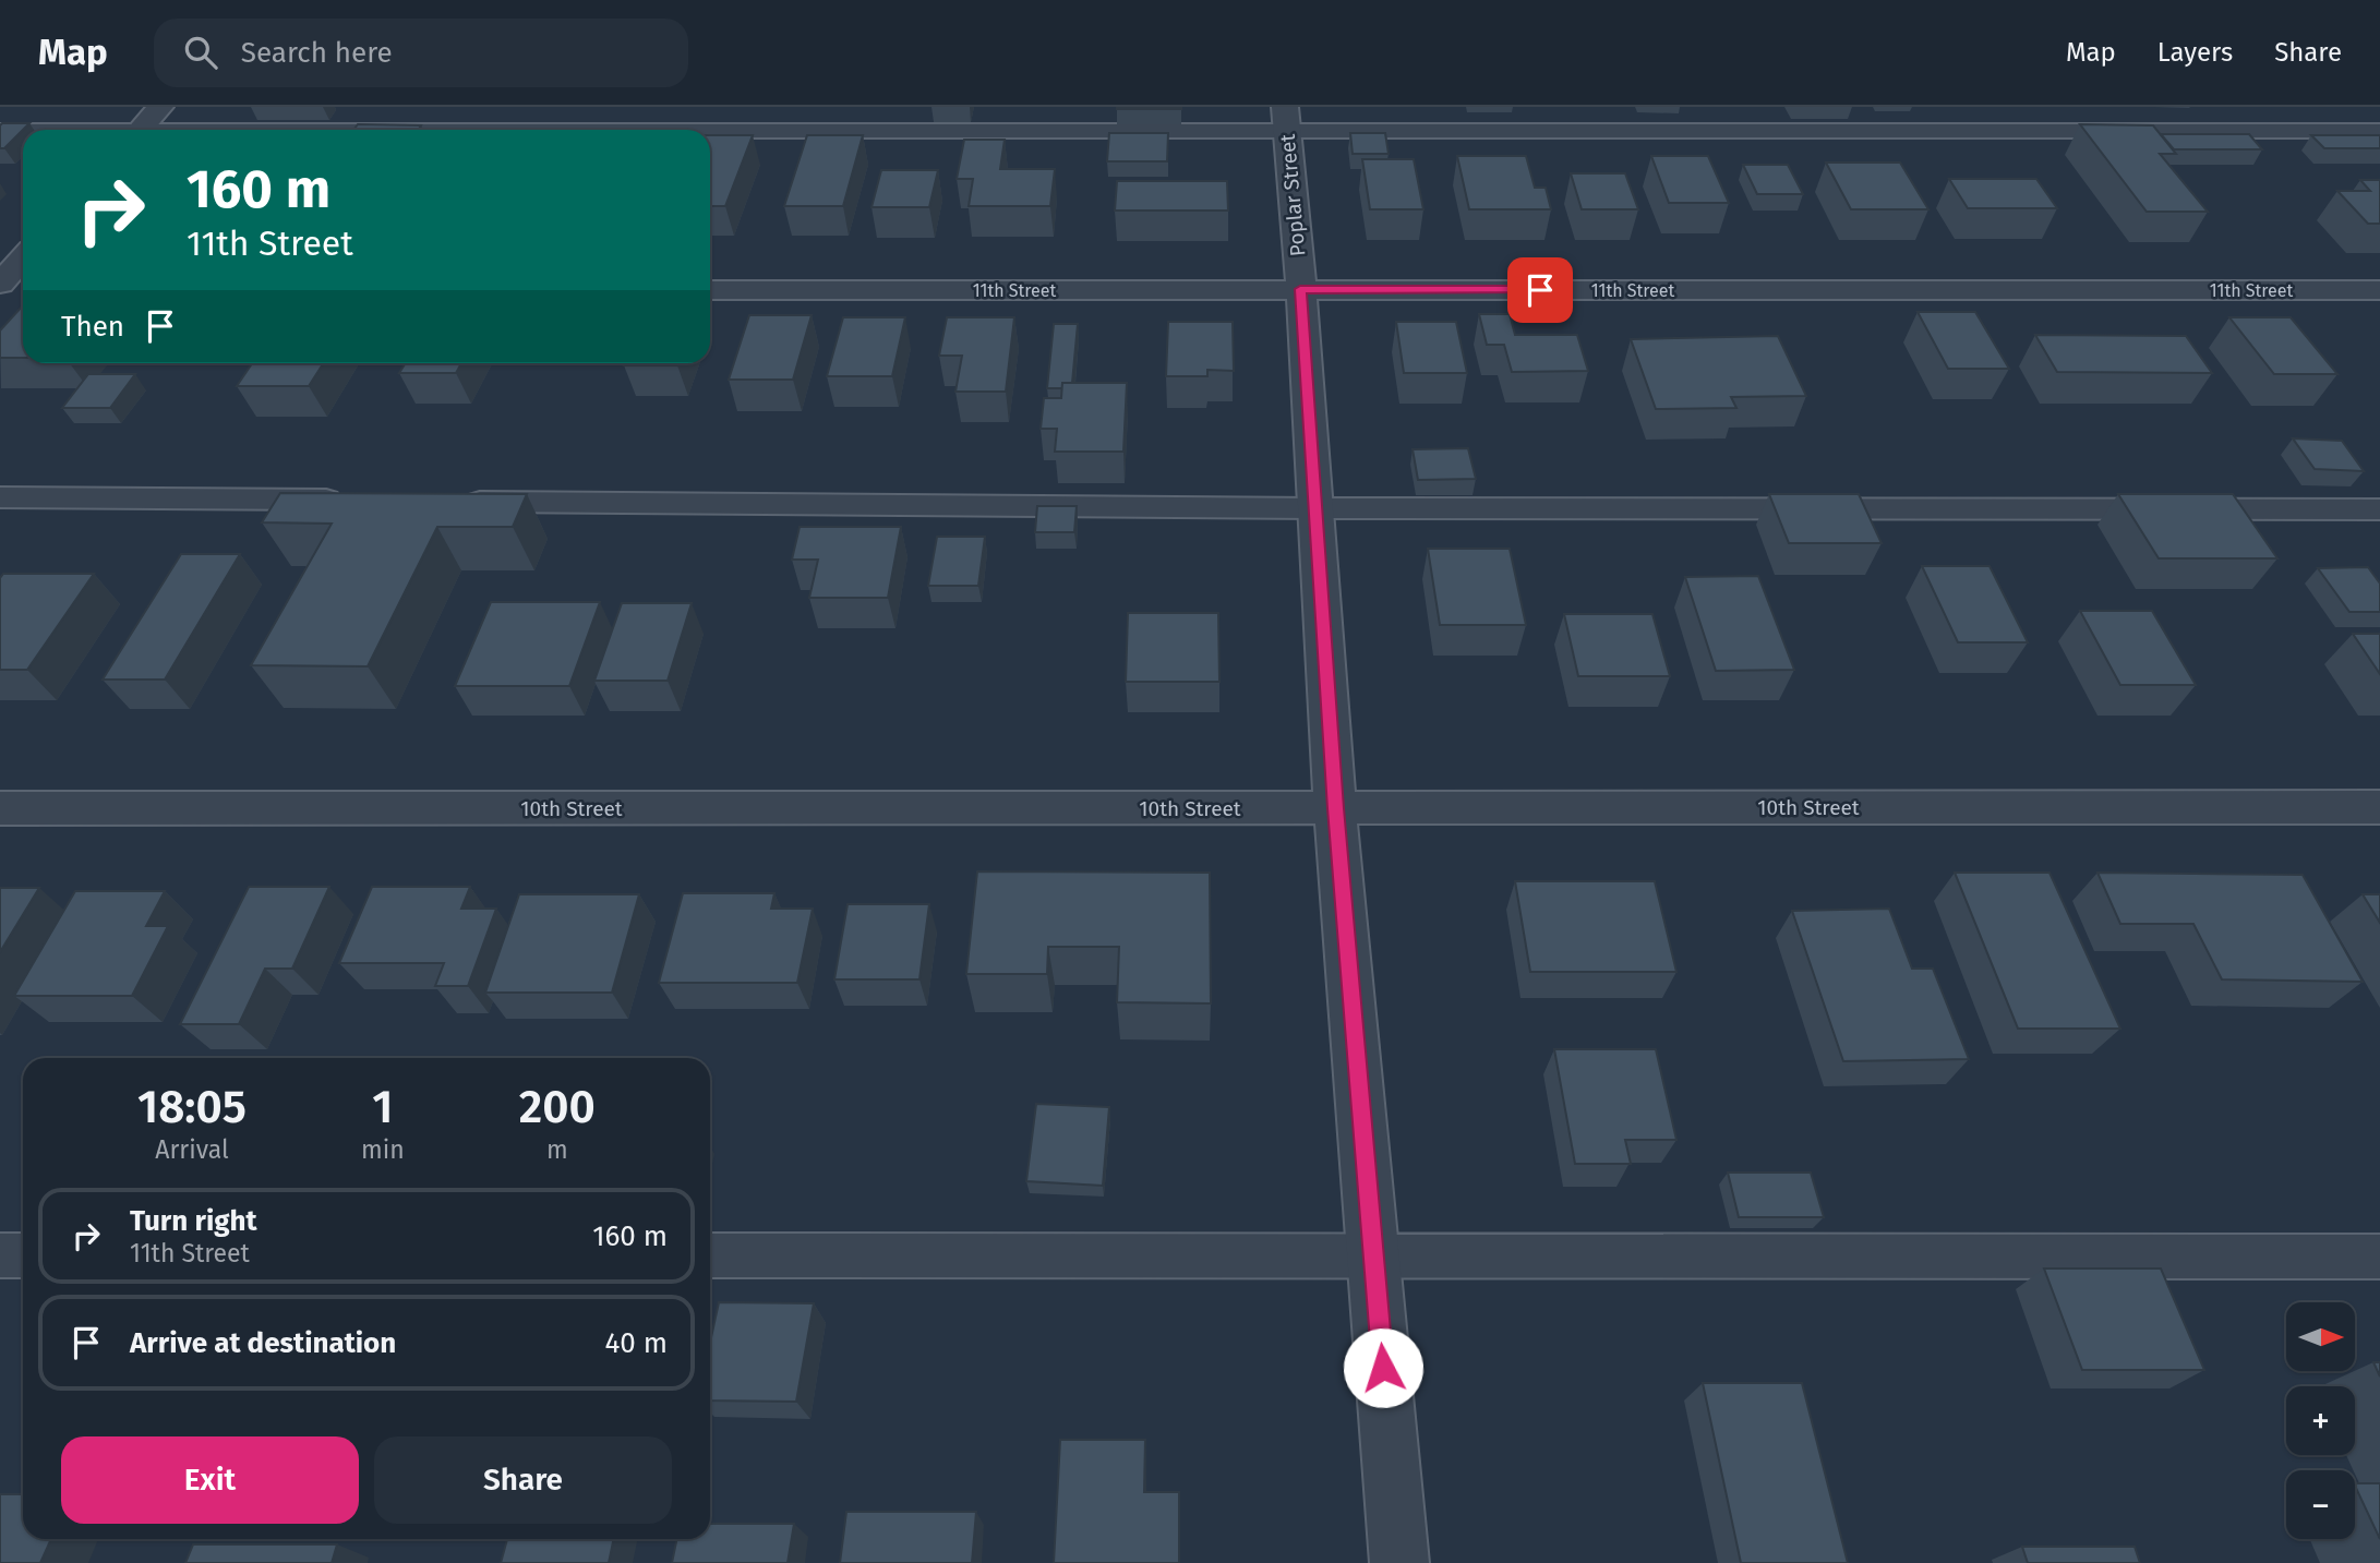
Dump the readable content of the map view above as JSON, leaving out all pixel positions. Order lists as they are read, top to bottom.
{
  "streets": {
    "street": ["Poplar Street", "11th Street", "10th Street"]
  },
  "crossings": [
    ["Poplar Street", "11th Street"],
    ["Poplar Street", "10th Street"]
  ],
  "north": "right",
  "page": {
    "header": "Map",
    "search": "Search here",
    "nav": ["Map", "Layers", "Share"],
    "turn": ["160 m", "11th Street"],
    "then": "Then",
    "eta": [
      "18:05",
      "Arrival",
      "1",
      "min",
      "200",
      "m"
    ],
    "list": [
      {
        "name": "Turn right",
        "note": "11th Street",
        "value": "160 m"
      },
      {
        "name": "Arrive at destination",
        "value": "40 m"
      }
    ],
    "map_buttons": ["+", "−"],
    "buttons": ["Exit", "Share"]
  }
}
